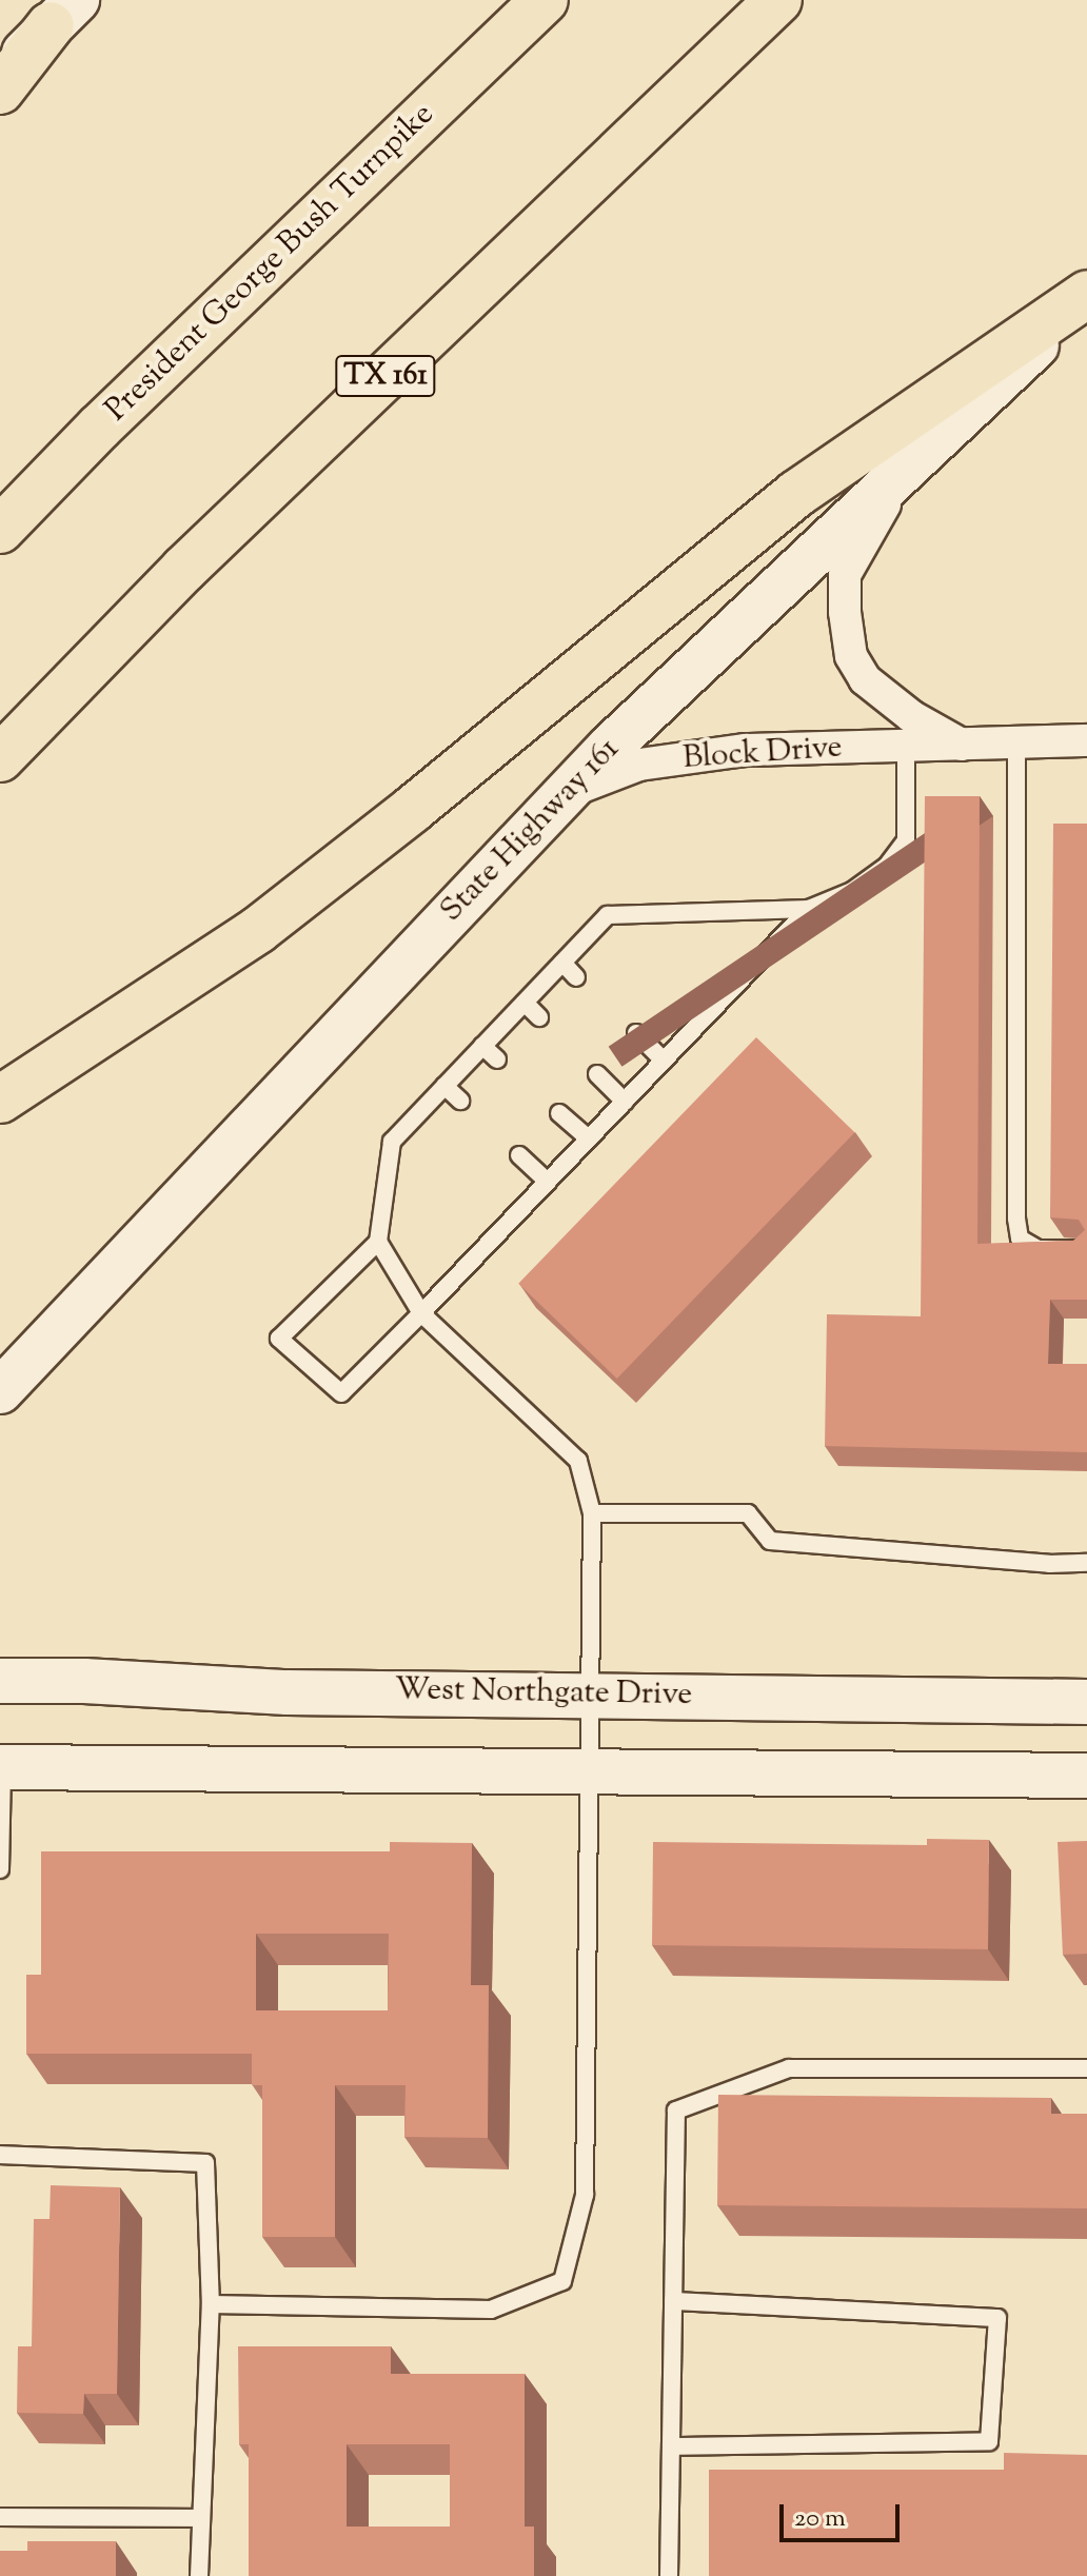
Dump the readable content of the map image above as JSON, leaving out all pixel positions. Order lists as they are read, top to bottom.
{
  "streets": {
    "highway": ["President George Bush Turnpike", "TX 161"],
    "main road": ["State Highway 161", "West Northgate Drive"],
    "street": ["Block Drive"]
  },
  "crossings": [
    ["Block Drive", "State Highway 161"]
  ],
  "scale_bar": "20 m"
}
